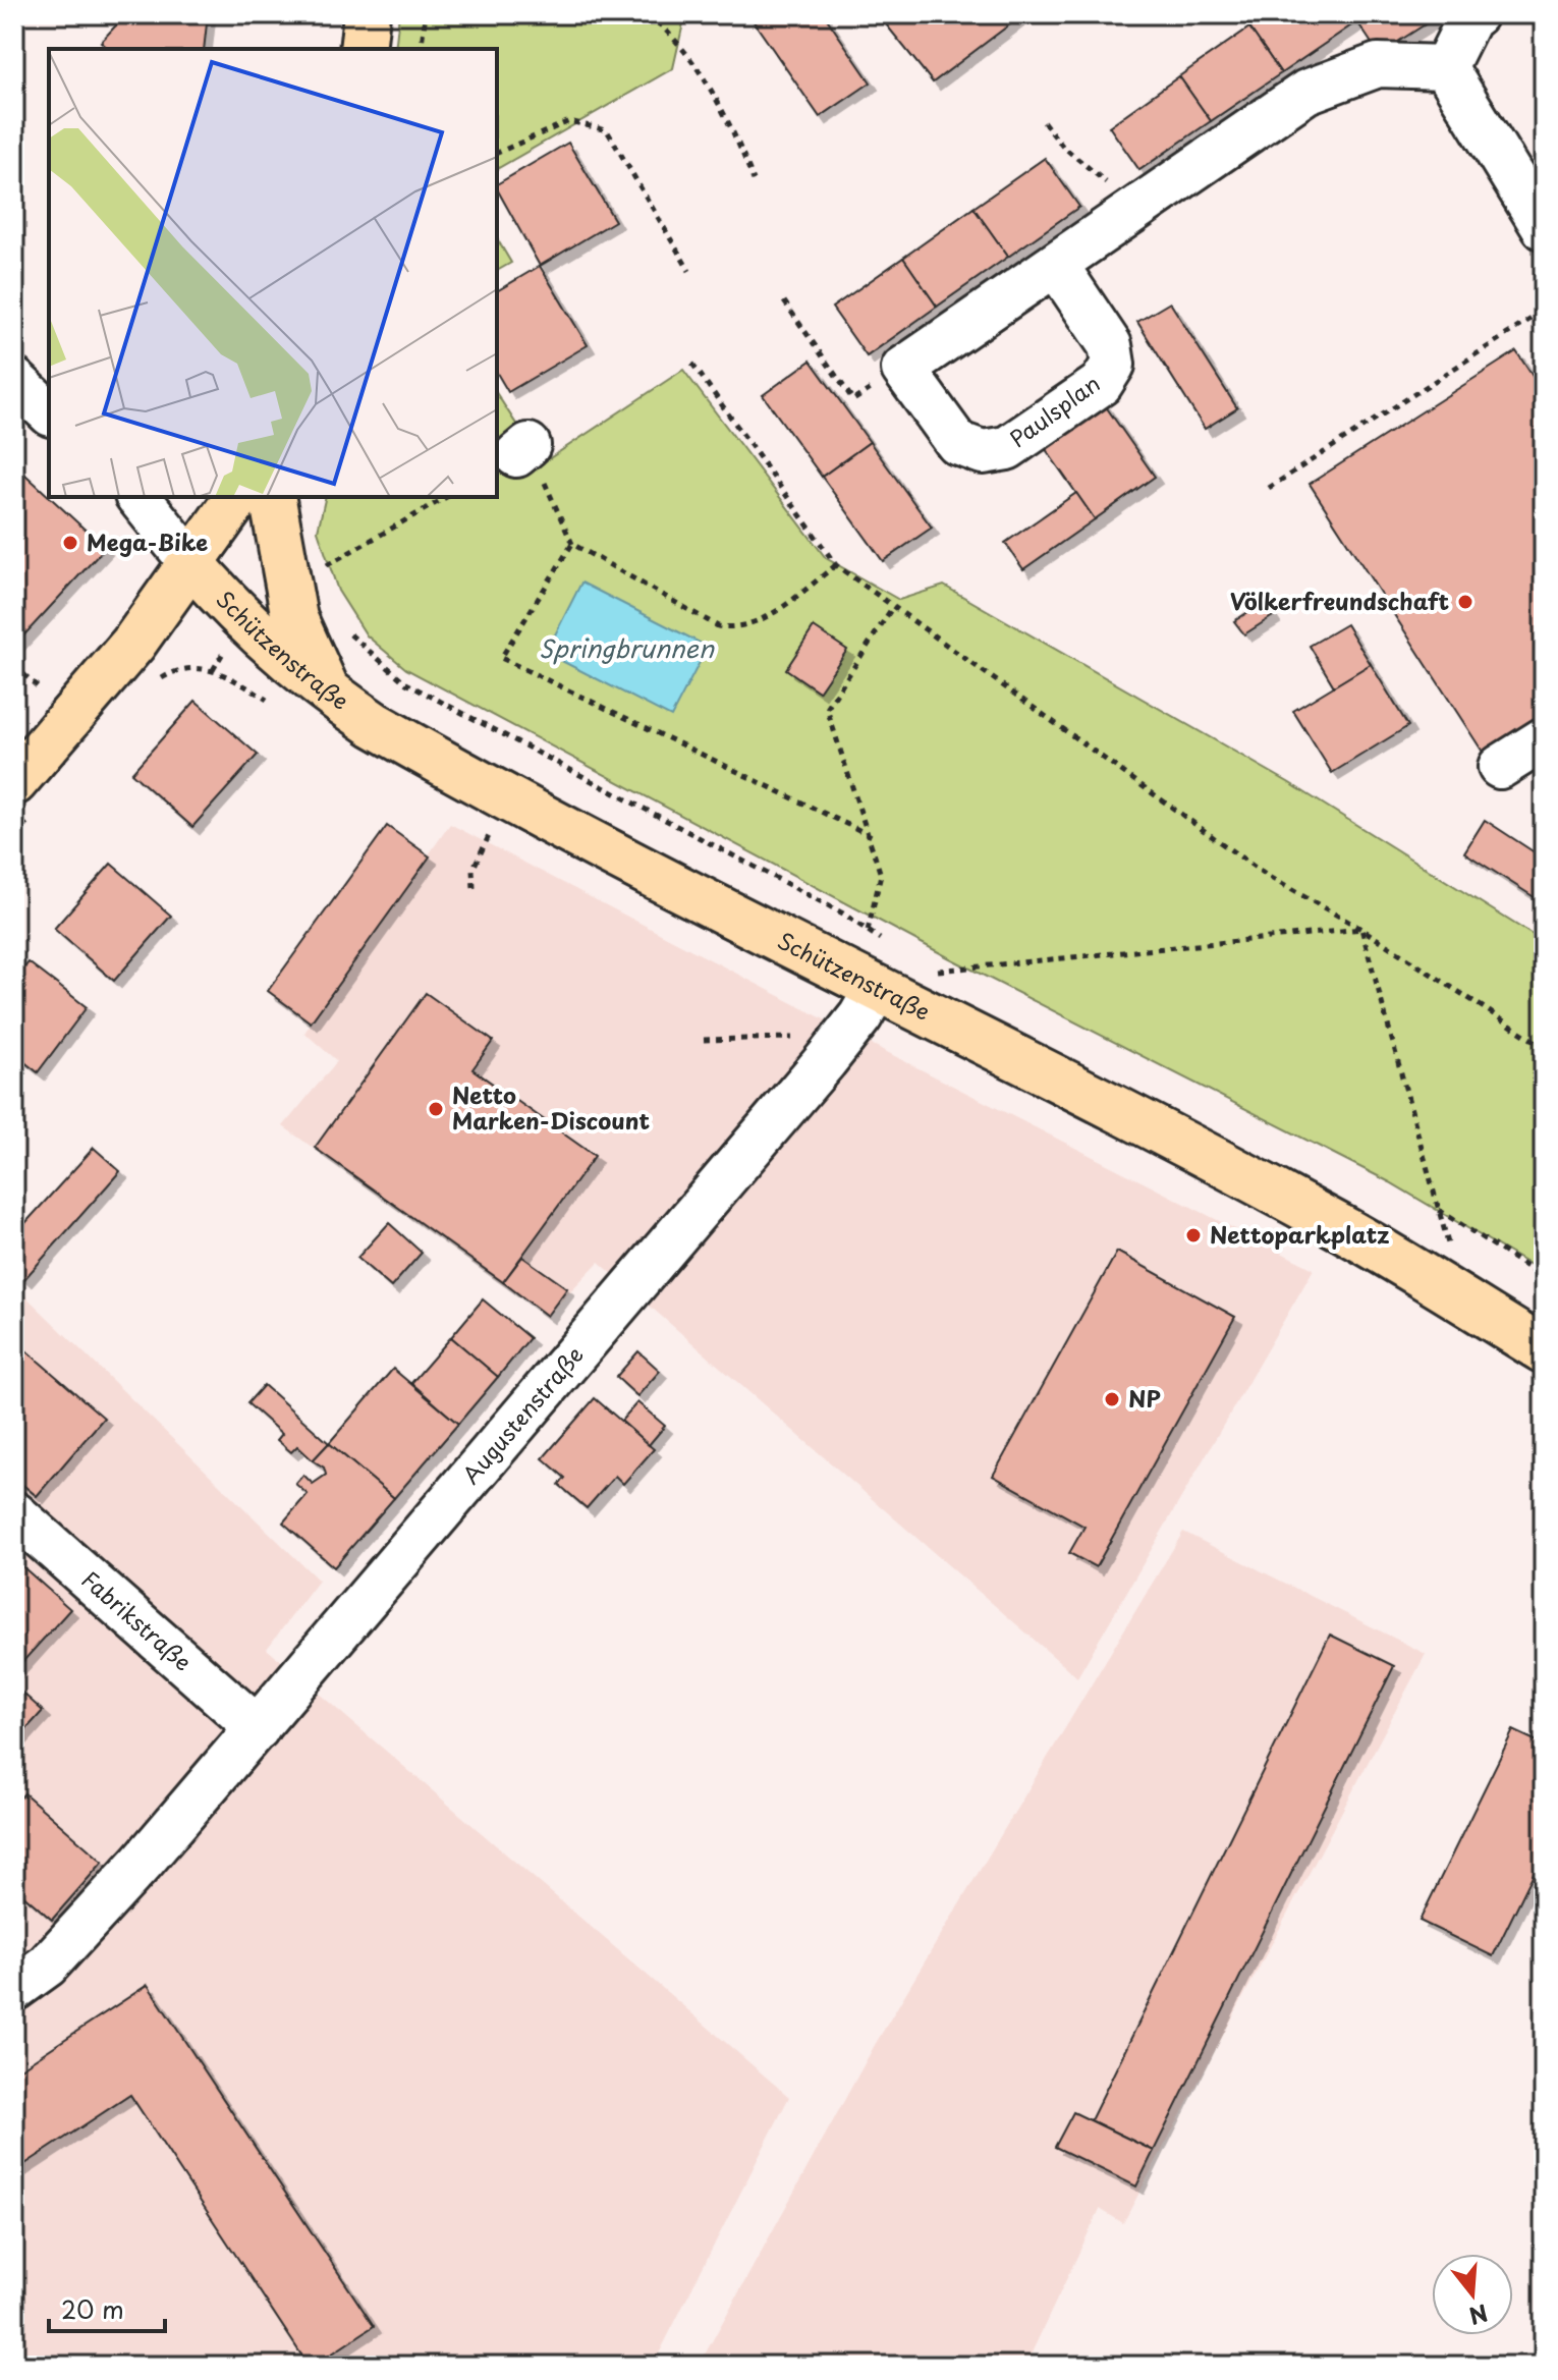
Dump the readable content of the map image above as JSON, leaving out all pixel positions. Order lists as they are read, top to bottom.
{
  "streets": {
    "main road": ["Schützenstraße"],
    "street": ["Paulsplan", "Augustenstraße", "Fabrikstraße"]
  },
  "crossings": [
    ["Schützenstraße", "Augustenstraße"],
    ["Augustenstraße", "Fabrikstraße"]
  ],
  "water": ["Springbrunnen"],
  "places": [
    "Mega-Bike",
    "Völkerfreundschaft",
    "Netto Marken-Discount",
    "Nettoparkplatz",
    "NP"
  ],
  "scale_bar": "20 m",
  "north": "bottom"
}
